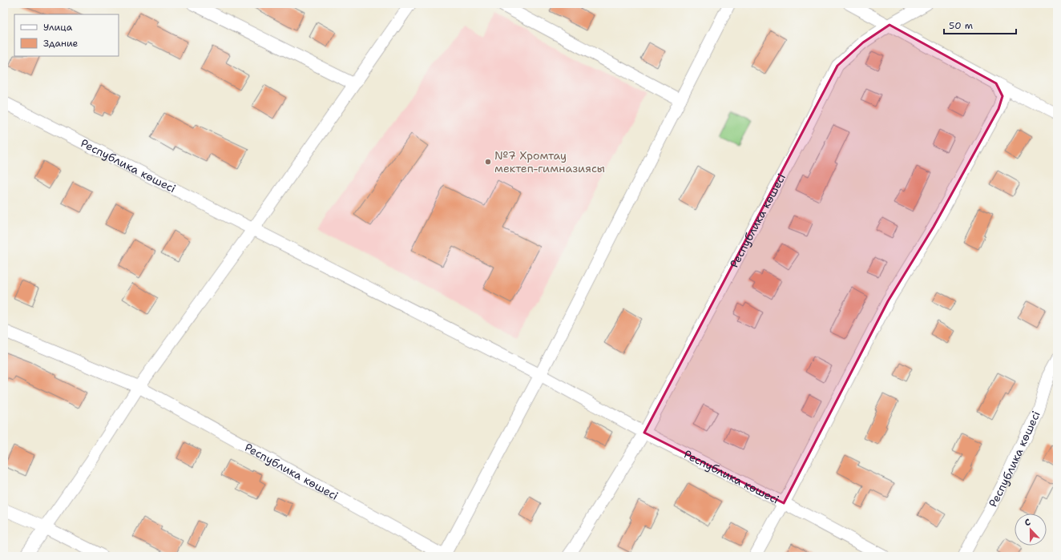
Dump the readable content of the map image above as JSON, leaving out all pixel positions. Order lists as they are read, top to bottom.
{
  "streets": {
    "street": ["Республика көшесі"]
  },
  "places": ["№7 Хромтау мектеп-гимназиясы"],
  "legend": ["Улица", "Здание"],
  "scale_bar": "50 m",
  "north": "top"
}
